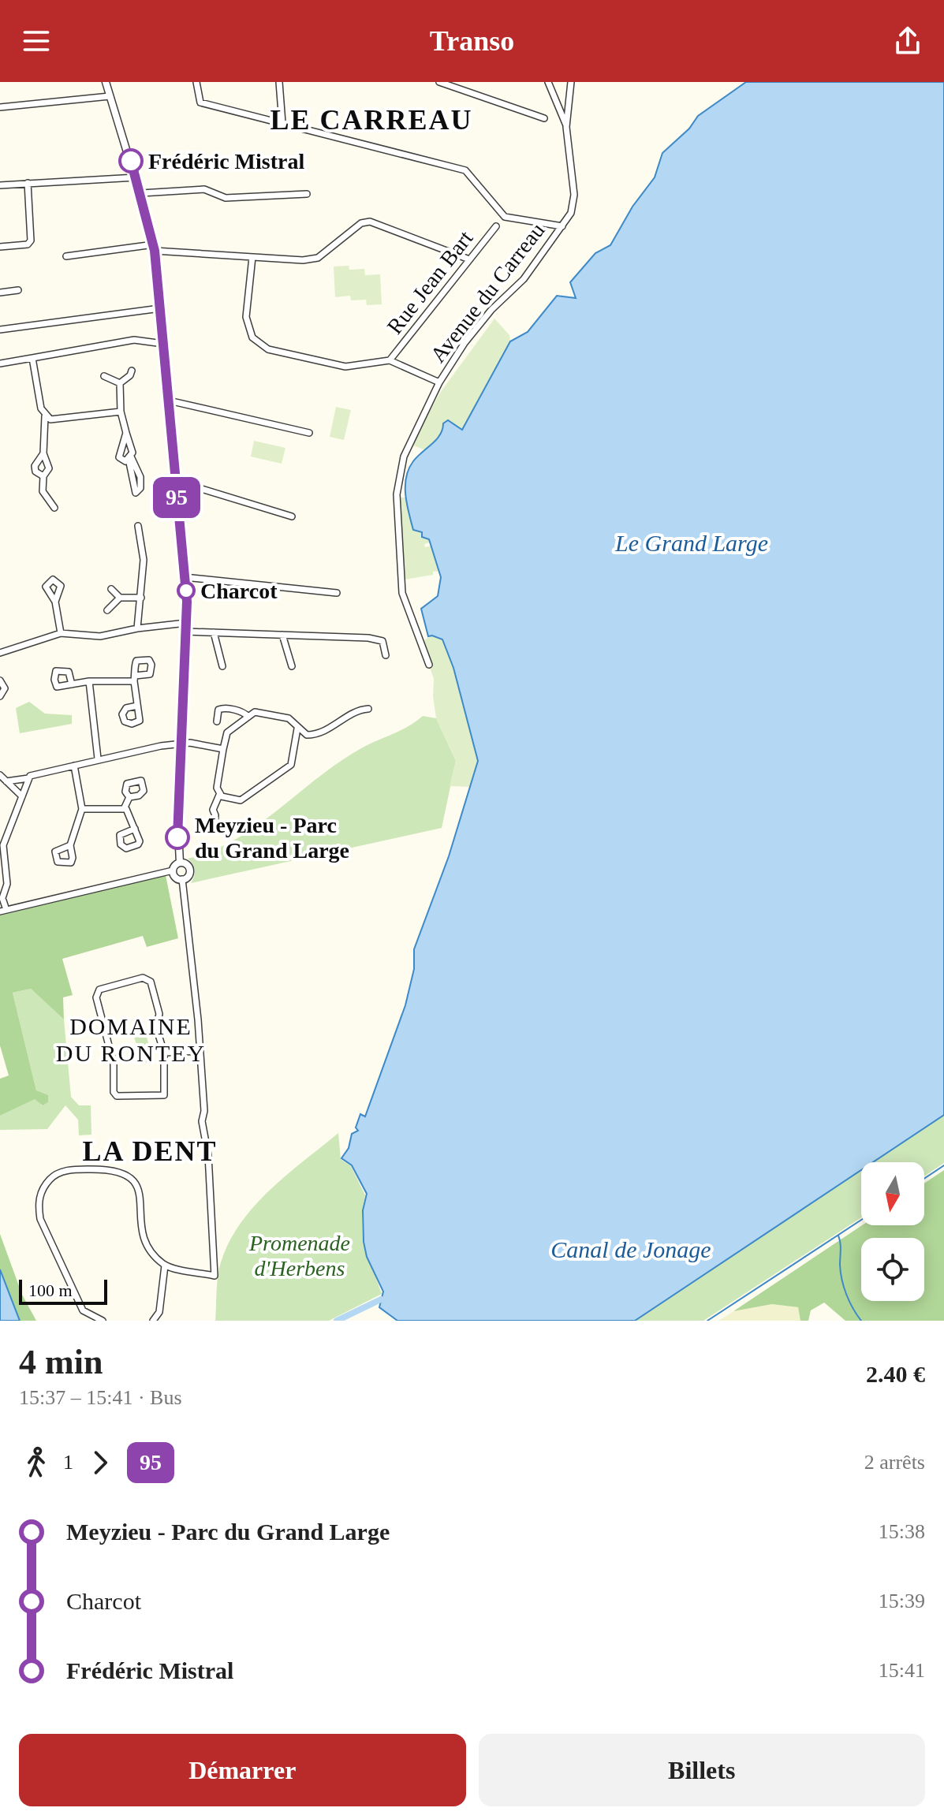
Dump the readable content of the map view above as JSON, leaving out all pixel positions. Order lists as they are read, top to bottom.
{
  "streets": {
    "street": ["Rue Jean Bart", "Avenue du Carreau"]
  },
  "districts": ["LE CARREAU", "DOMAINE DU RONTEY", "LA DENT"],
  "water": ["Le Grand Large", "Canal de Jonage"],
  "parks": ["Promenade d'Herbens"],
  "places": ["Frédéric Mistral", "Charcot", "Meyzieu - Parc du Grand Large"],
  "lines": ["bus line 95"],
  "scale_bar": "100 m",
  "north": "bottom",
  "page": {
    "header": "Transo",
    "on_map": "95",
    "scale": "100 m",
    "heading": ["4 min", "15:37 – 15:41 · Bus", "2.40 €"],
    "legs": ["1", "95", "2 arrêts"],
    "list": [
      {
        "name": "Meyzieu - Parc du Grand Large",
        "value": "15:38"
      },
      {
        "name": "Charcot",
        "value": "15:39"
      },
      {
        "name": "Frédéric Mistral",
        "value": "15:41"
      }
    ],
    "buttons": ["Démarrer", "Billets"]
  }
}
